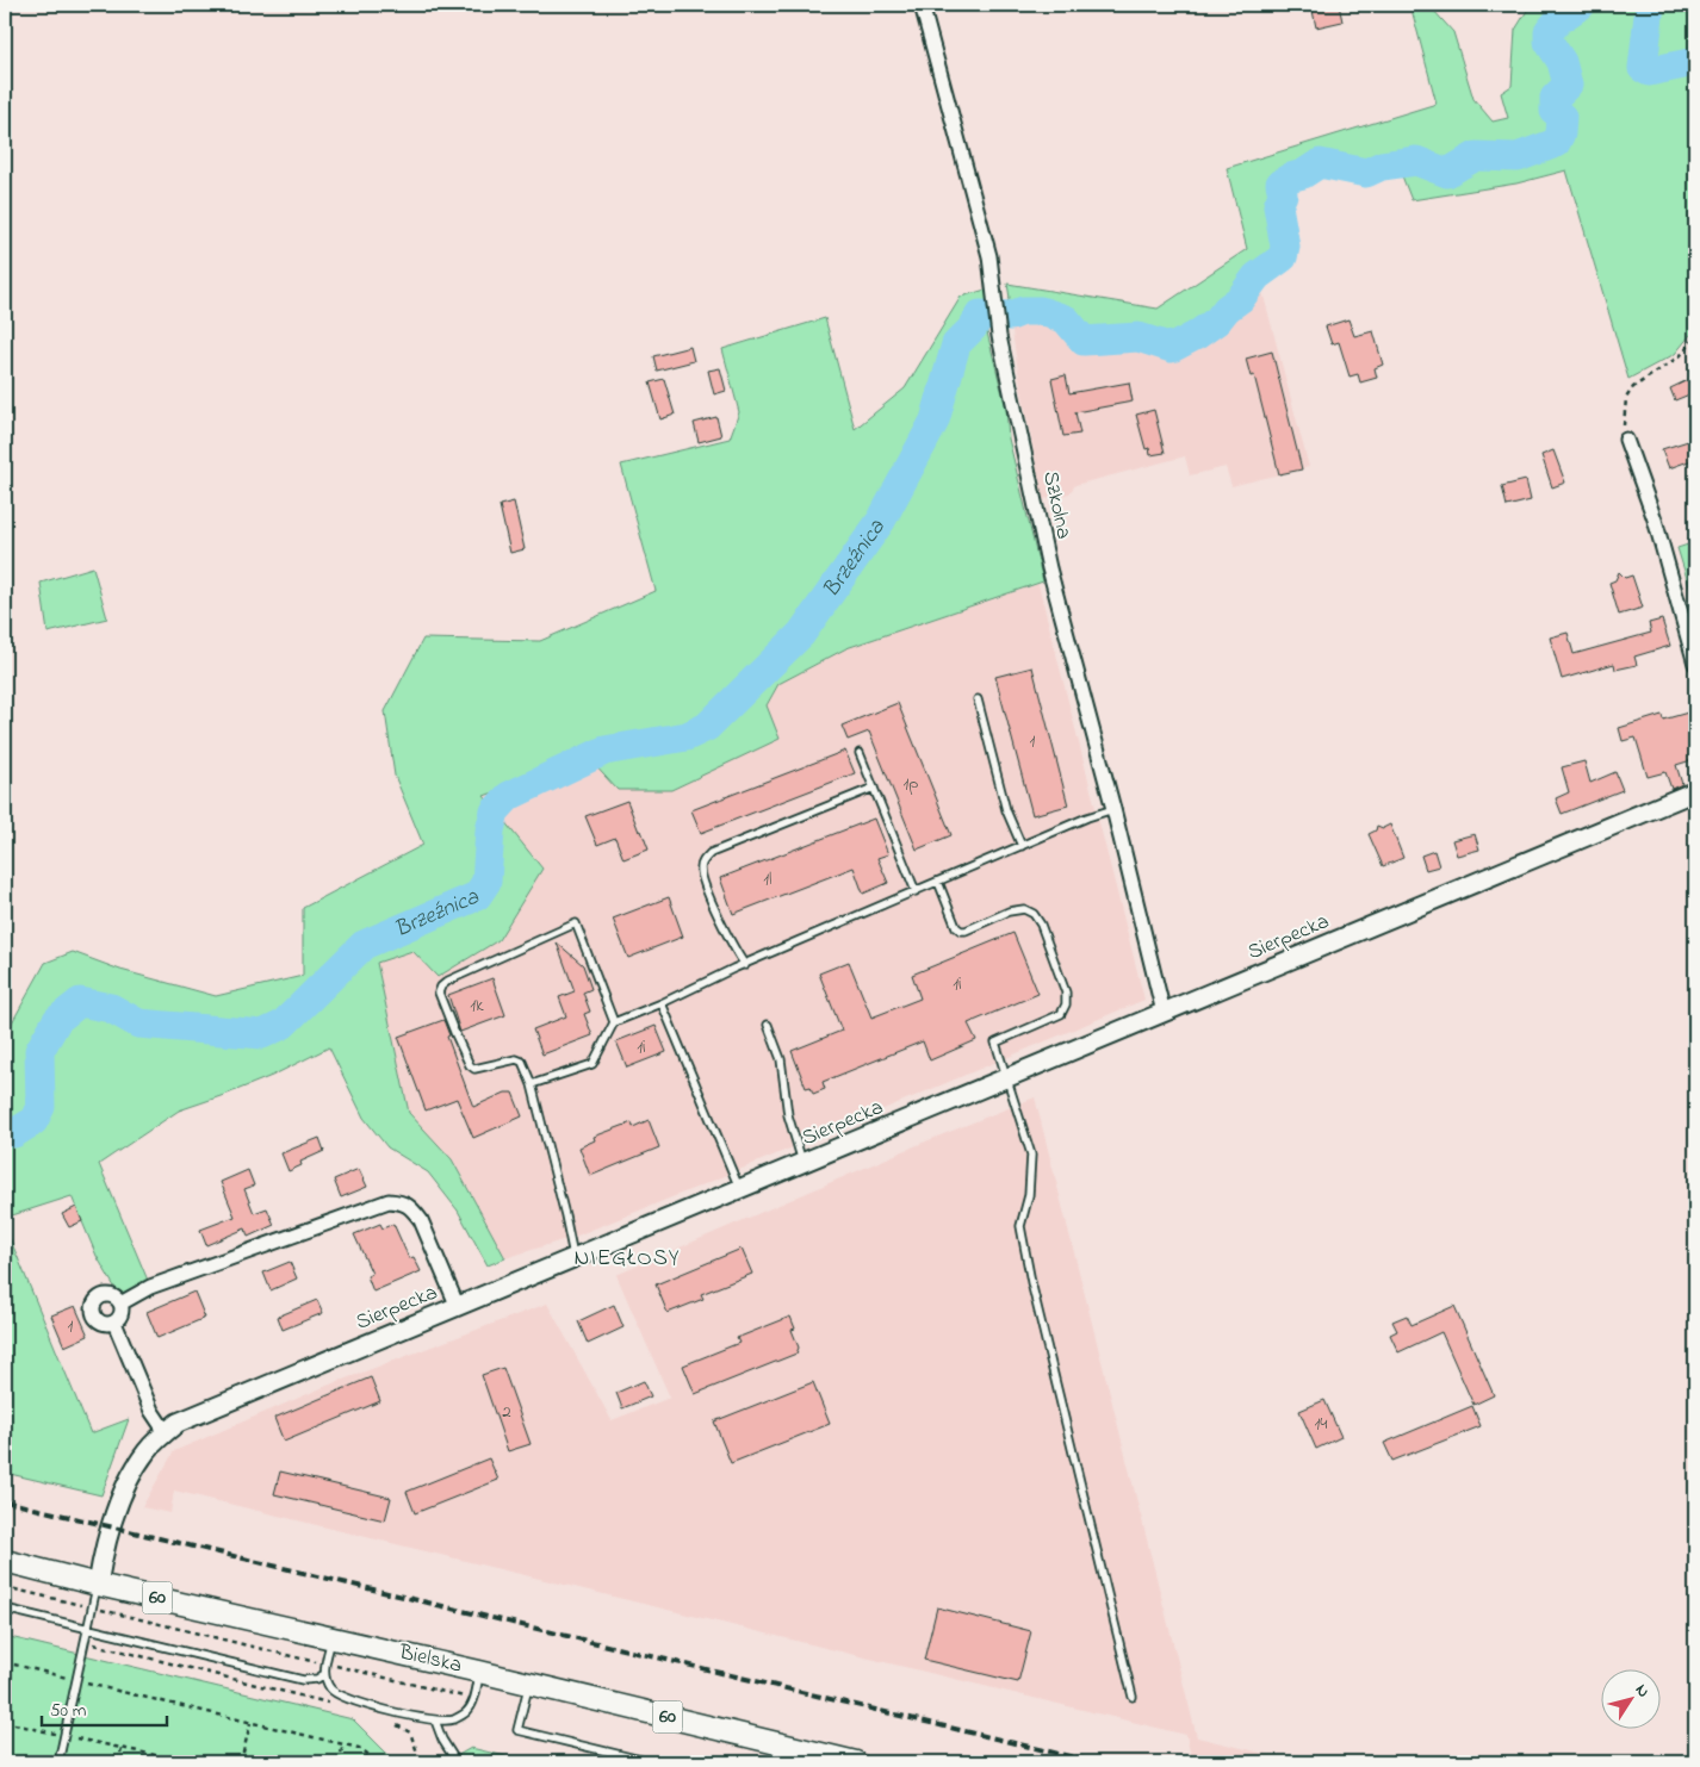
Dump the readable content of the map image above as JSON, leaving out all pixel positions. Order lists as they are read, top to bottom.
{
  "streets": {
    "main road": ["60", "Bielska"],
    "street": ["Szkolna", "Sierpecka"]
  },
  "crossings": [
    ["Szkolna", "Sierpecka"],
    ["Sierpecka", "Bielska"]
  ],
  "districts": ["NIEGŁOSY"],
  "water": ["Brzeźnica"],
  "house_numbers": [
    "1",
    "1p",
    "1l",
    "1i",
    "1k",
    "1i",
    "1",
    "2",
    "14"
  ],
  "scale_bar": "50 m",
  "north": "top right"
}
